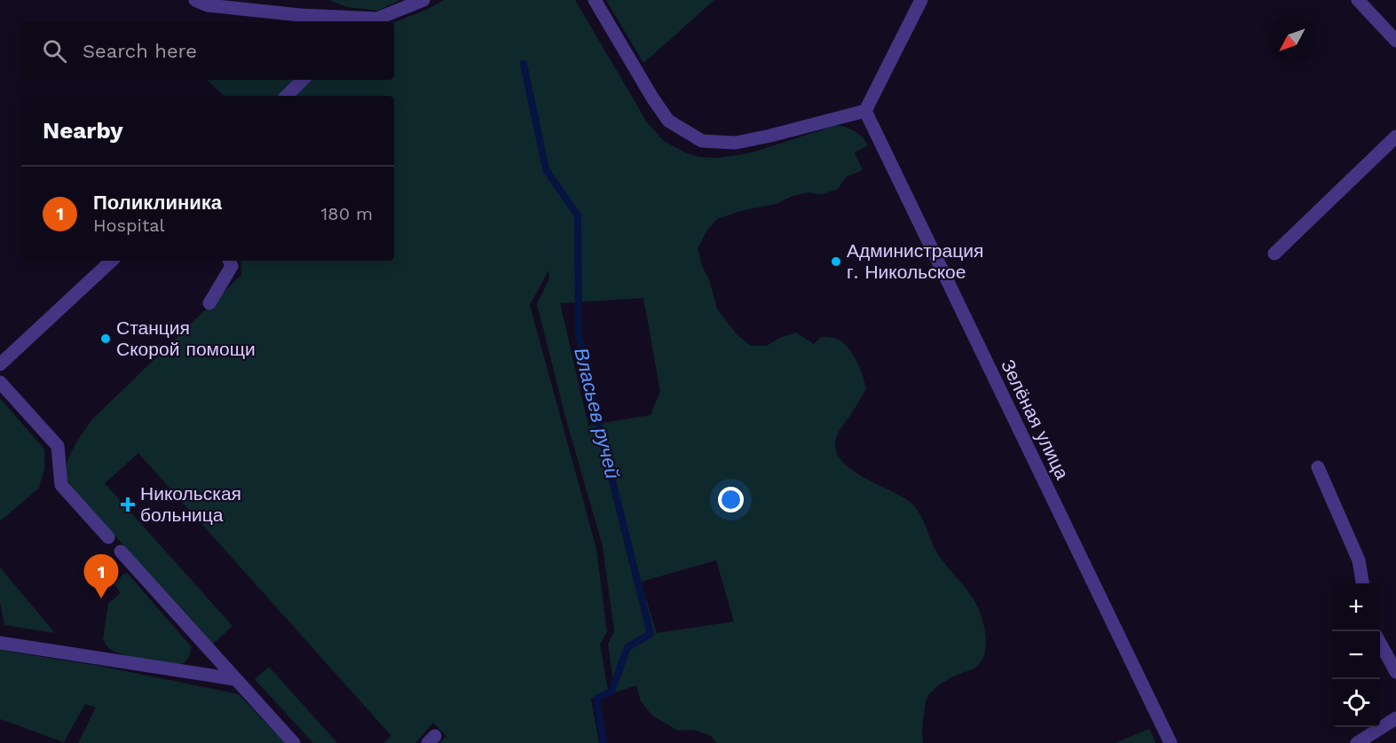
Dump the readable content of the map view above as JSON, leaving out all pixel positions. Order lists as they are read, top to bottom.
{
  "streets": {
    "street": ["Зелёная улица"]
  },
  "water": ["Власьев ручей"],
  "places": {
    "other": ["Администрация г. Никольское", "Станция Скорой помощи"],
    "health": ["Никольская больница"]
  },
  "north": "bottom left",
  "page": {
    "search": "Search here",
    "heading": "Nearby",
    "list": [
      {
        "mark": "1",
        "name": "Поликлиника",
        "note": "Hospital",
        "value": "180 m"
      }
    ],
    "pins": "1",
    "map_buttons": ["+", "−"]
  }
}
